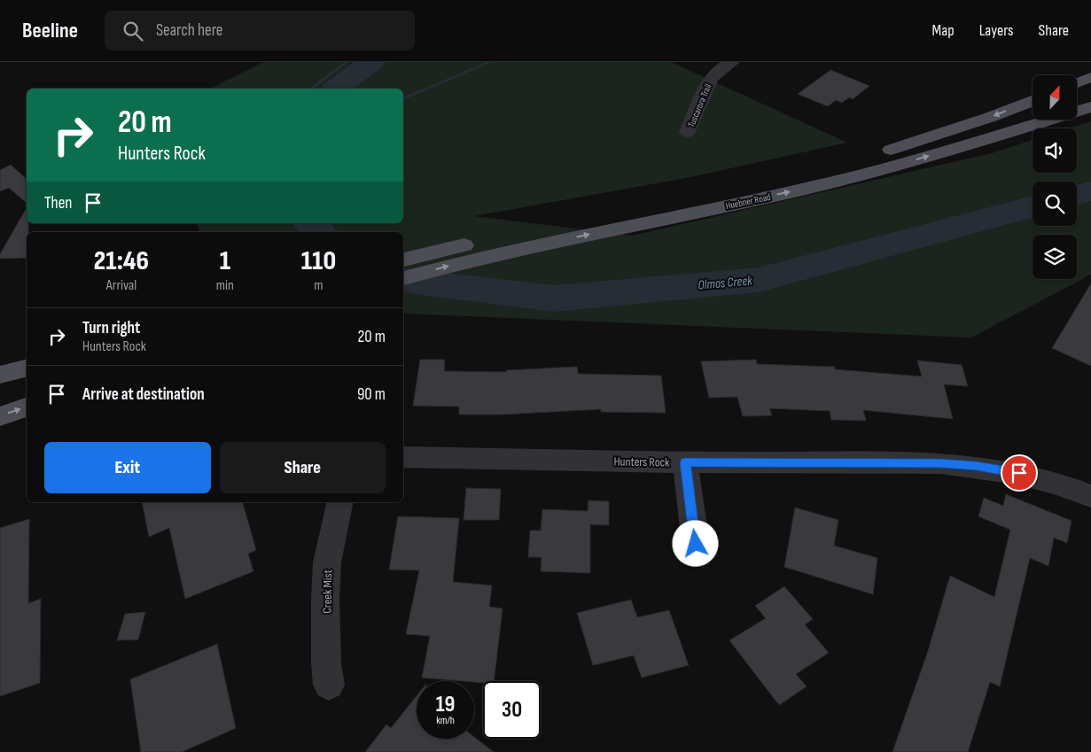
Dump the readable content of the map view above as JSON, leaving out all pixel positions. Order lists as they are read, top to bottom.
{
  "streets": {
    "main road": ["Huebner Road"],
    "street": ["Tuscarora Trail", "Hunters Rock", "Creek Mist"]
  },
  "water": ["Olmos Creek"],
  "north": "top",
  "page": {
    "header": "Beeline",
    "search": "Search here",
    "nav": ["Map", "Layers", "Share"],
    "turn": ["20 m", "Hunters Rock"],
    "then": "Then",
    "eta": [
      "21:46",
      "Arrival",
      "1",
      "min",
      "110",
      "m"
    ],
    "list": [
      {
        "name": "Turn right",
        "note": "Hunters Rock",
        "value": "20 m"
      },
      {
        "name": "Arrive at destination",
        "value": "90 m"
      }
    ],
    "buttons": ["Exit", "Share"],
    "speed": "19 km/h",
    "limit": "30"
  }
}
